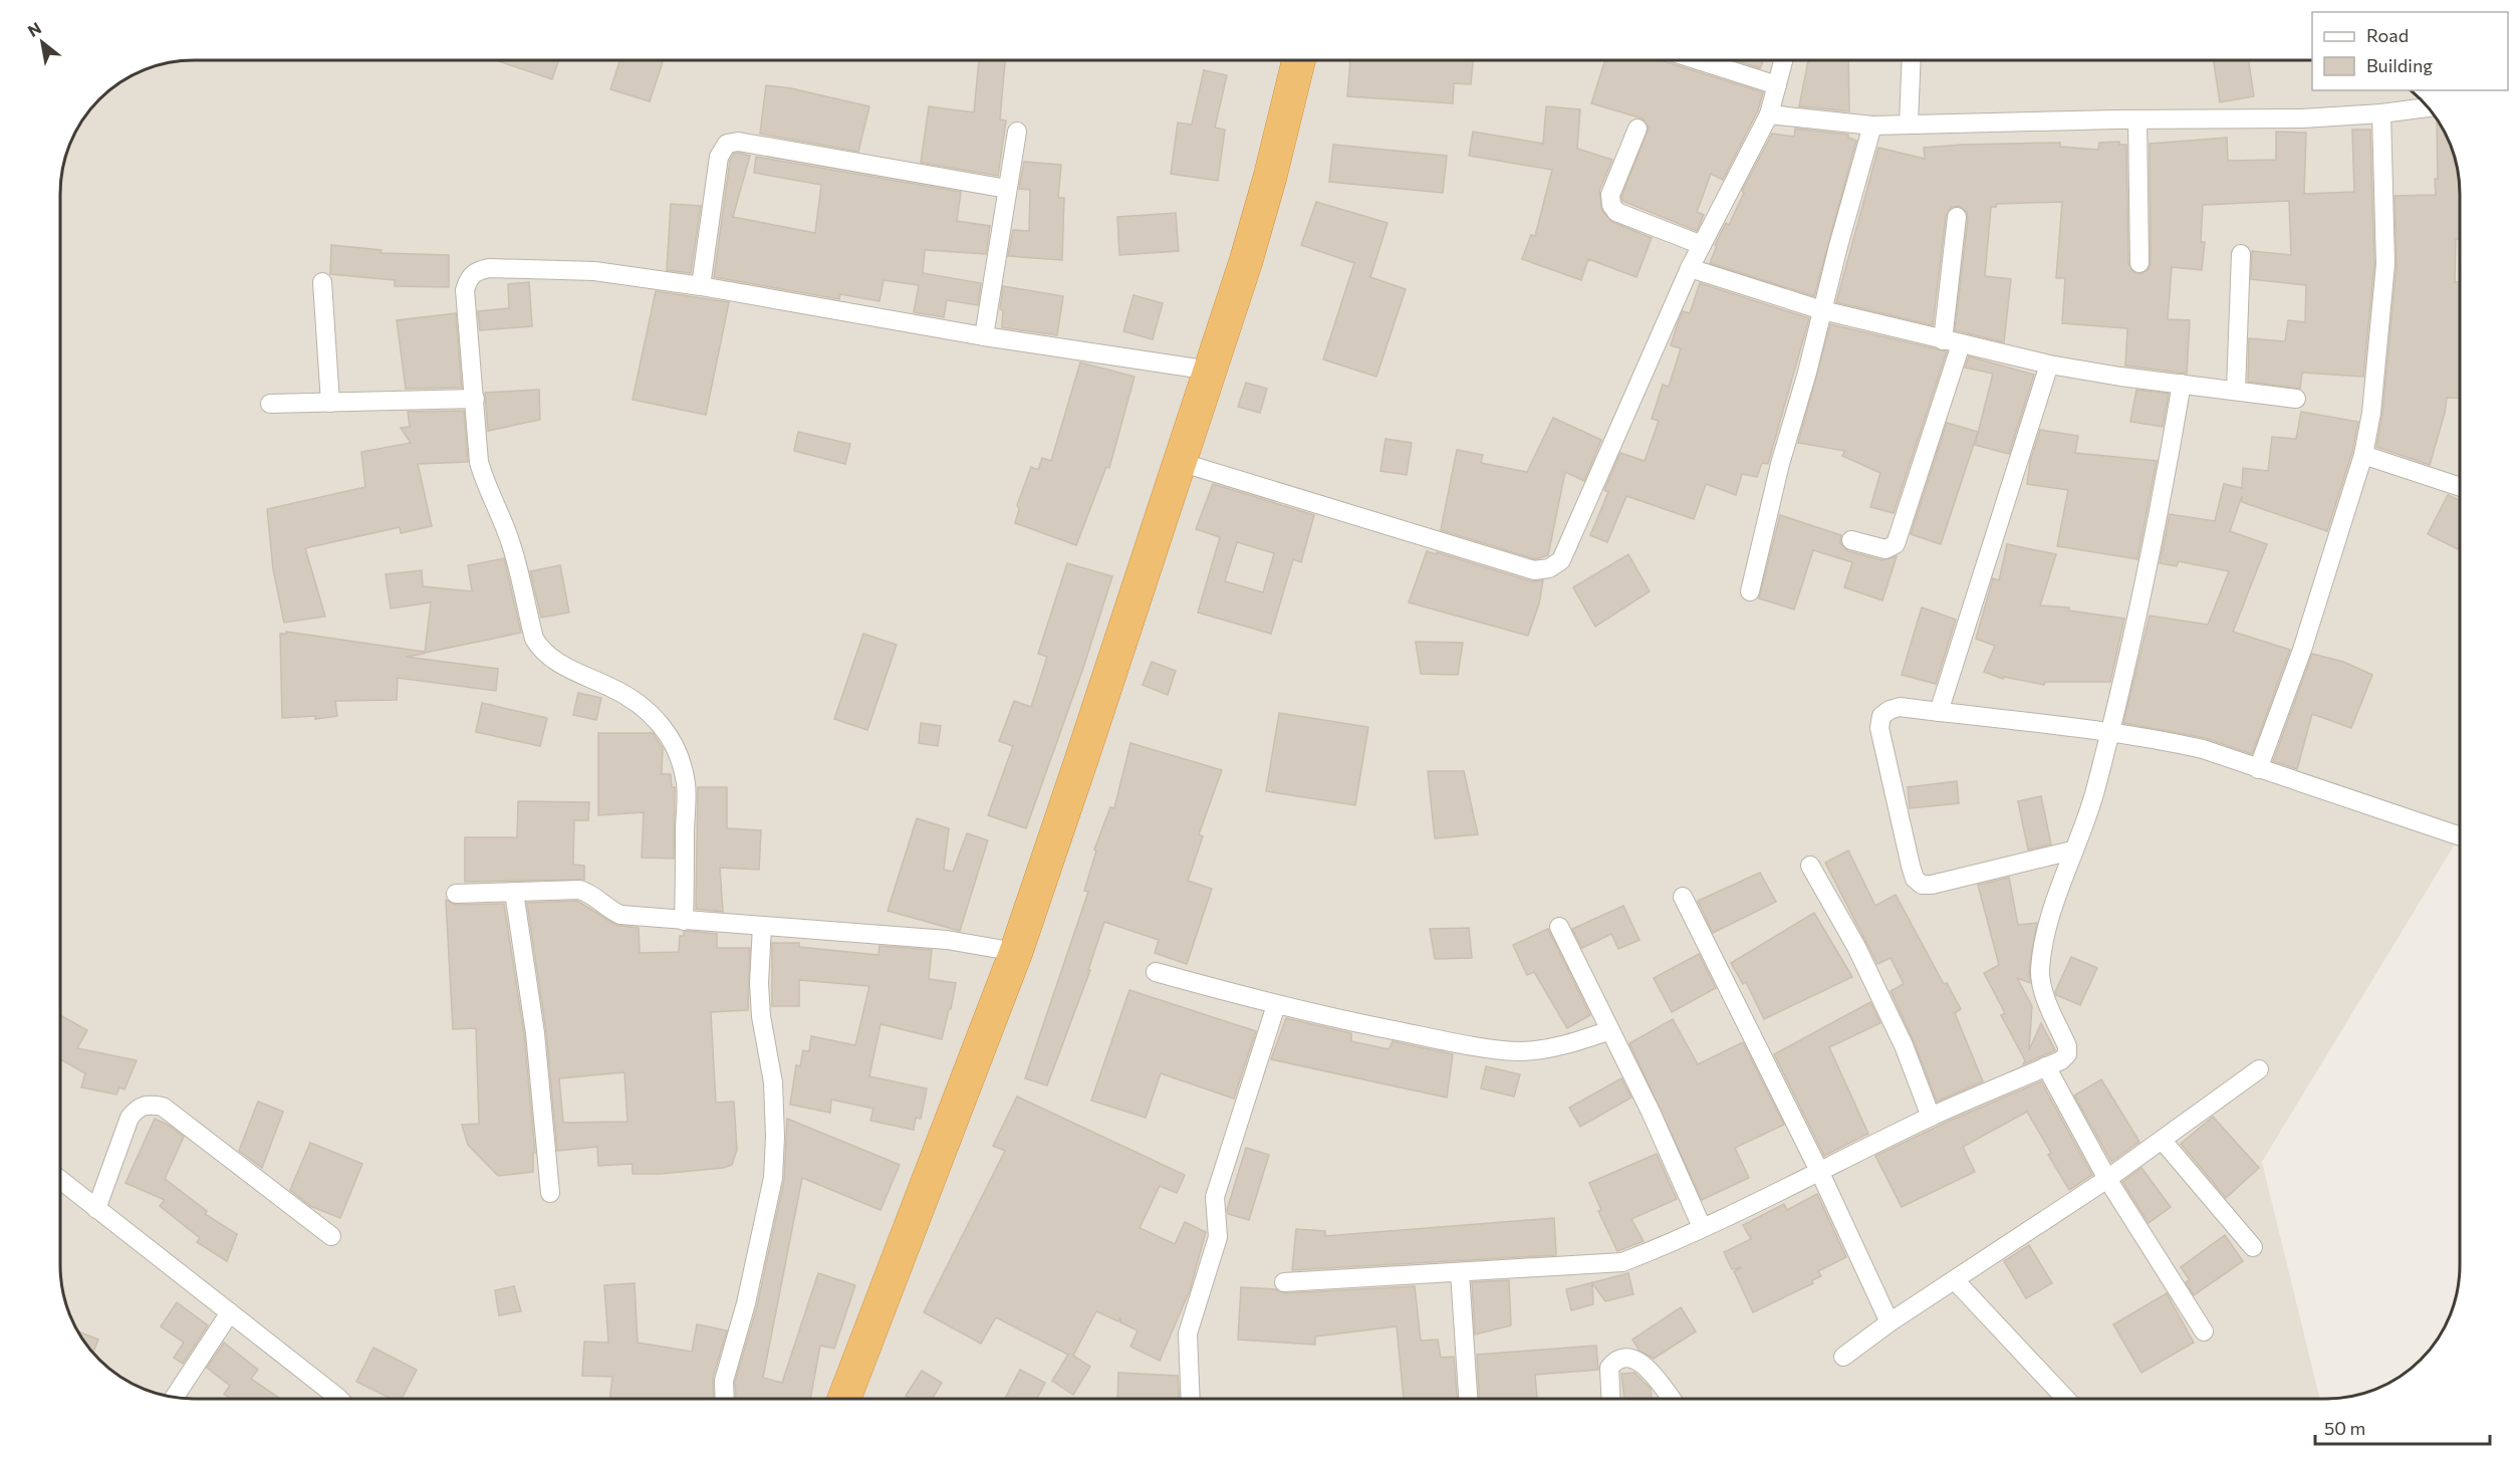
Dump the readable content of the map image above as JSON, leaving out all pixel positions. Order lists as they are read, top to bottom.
{
  "legend": ["Road", "Building"],
  "scale_bar": "50 m",
  "north": "top left"
}
